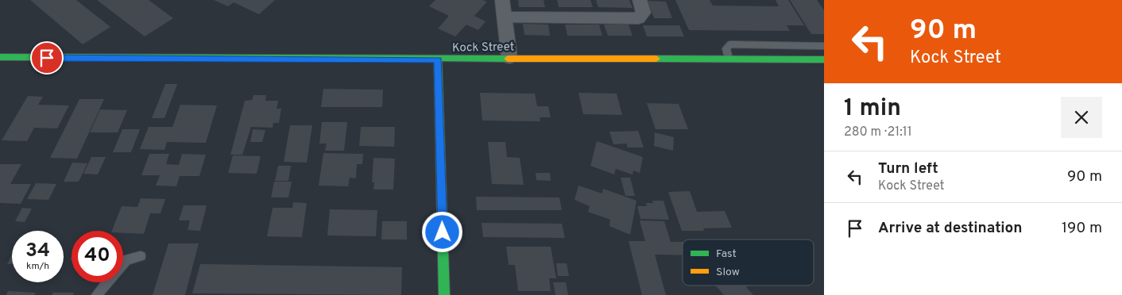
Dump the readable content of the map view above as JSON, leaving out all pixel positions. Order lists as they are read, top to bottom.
{
  "streets": {
    "street": ["Kock Street"]
  },
  "legend": ["Fast", "Slow"],
  "page": {
    "turn": ["90 m", "Kock Street"],
    "heading": ["1 min", "280 m · 21:11"],
    "list": [
      {
        "name": "Turn left",
        "note": "Kock Street",
        "value": "90 m"
      },
      {
        "name": "Arrive at destination",
        "value": "190 m"
      }
    ],
    "speed": "34 km/h",
    "limit": "40"
  }
}
